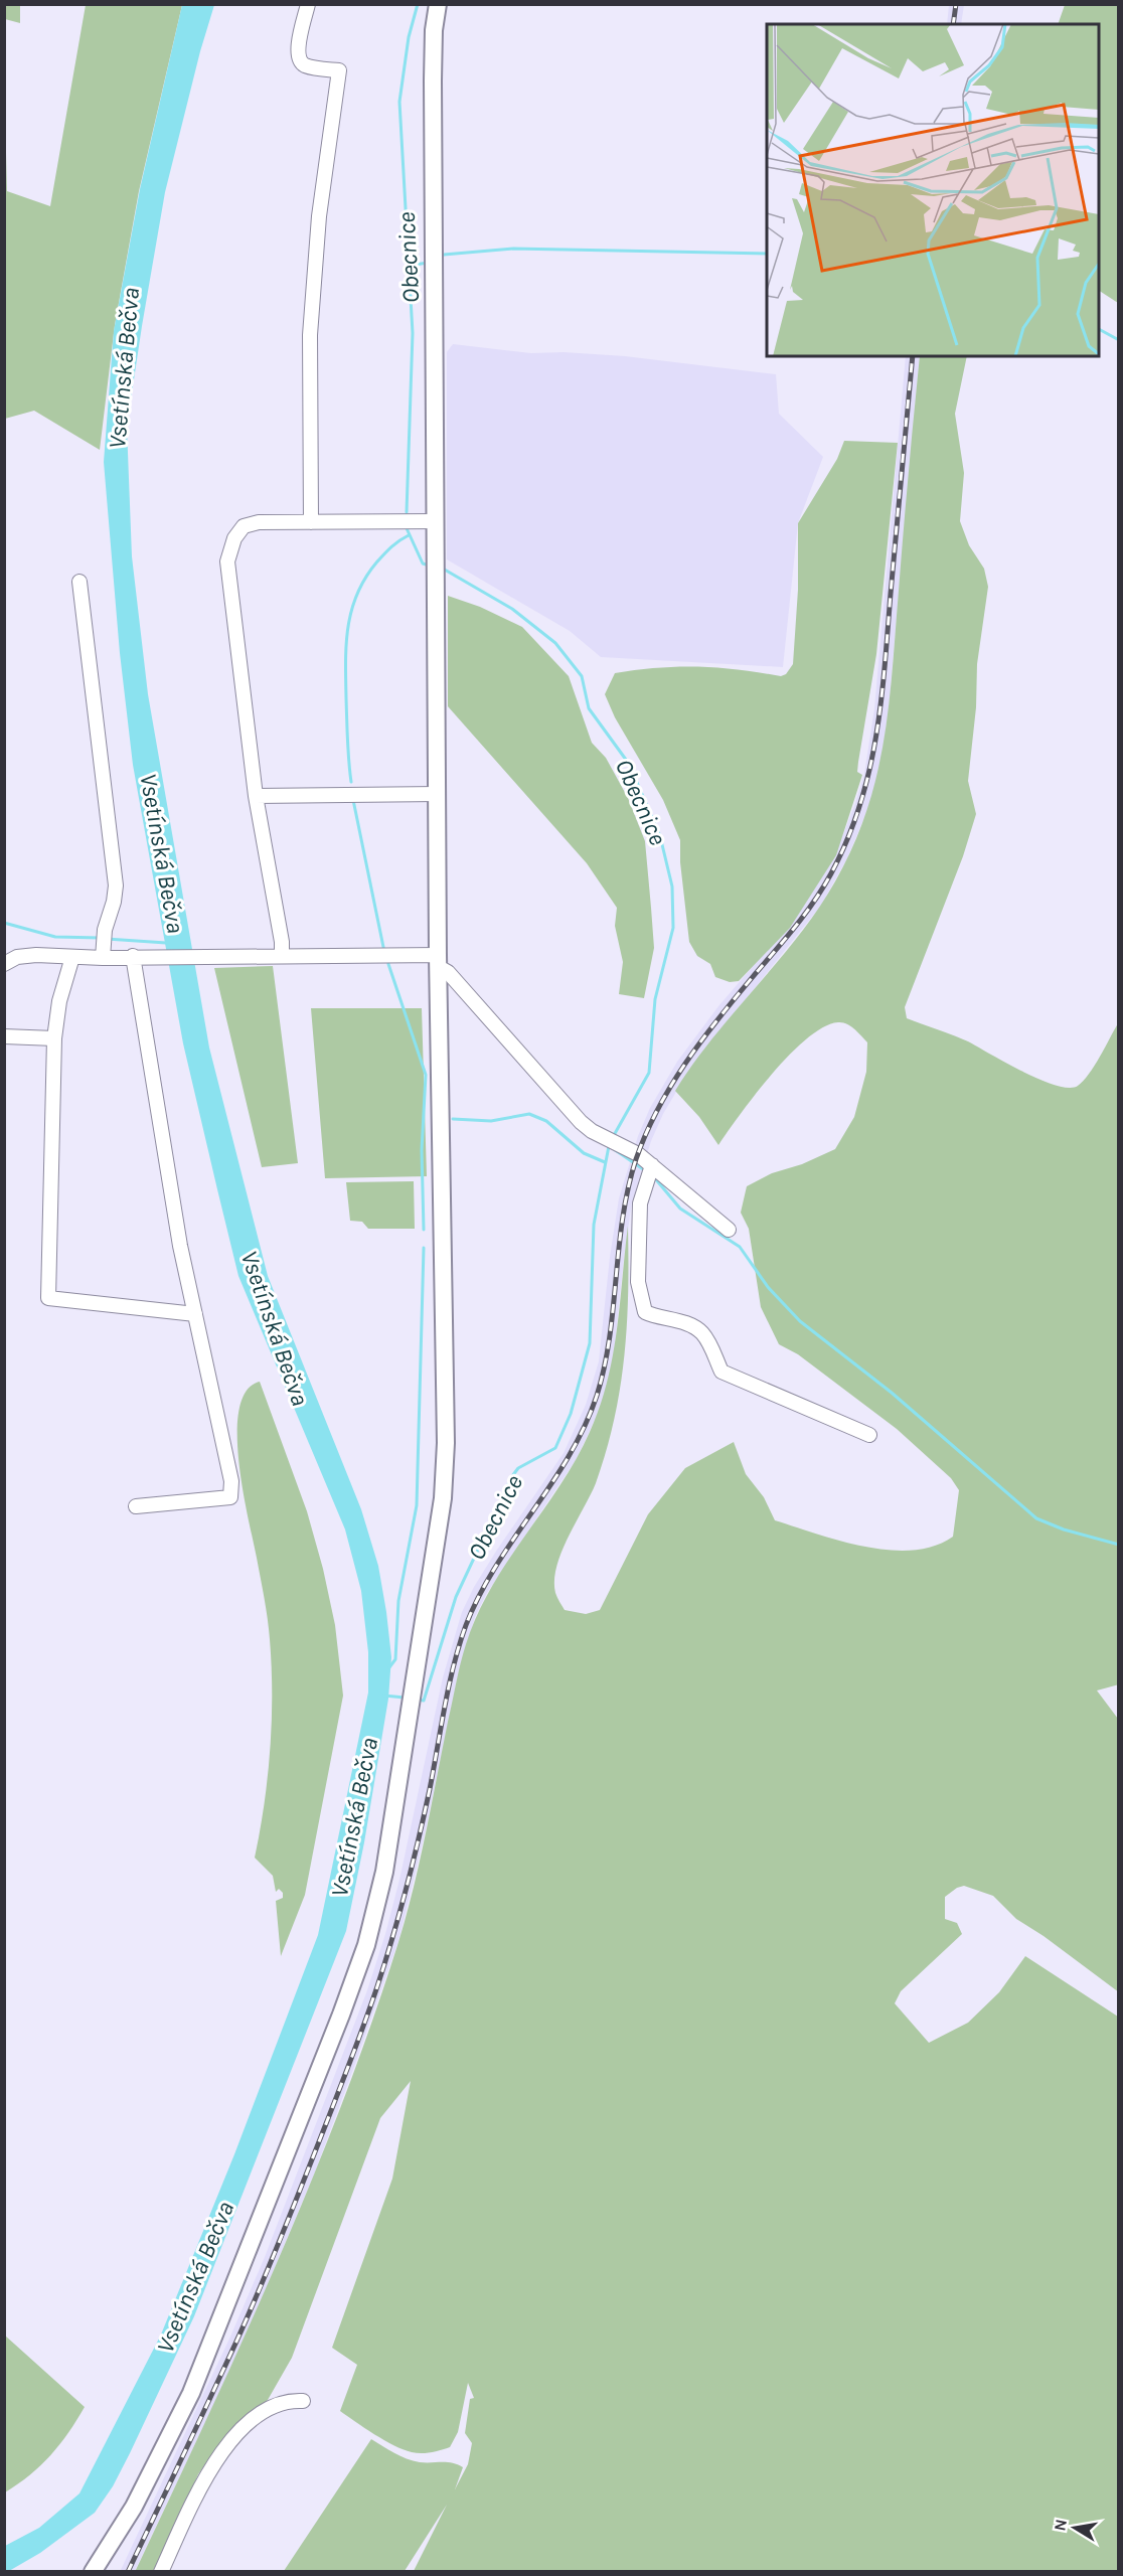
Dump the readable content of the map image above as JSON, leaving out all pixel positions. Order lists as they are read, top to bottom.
{
  "water": ["Obecnice", "Vsetínská Bečva"],
  "north": "left"
}
